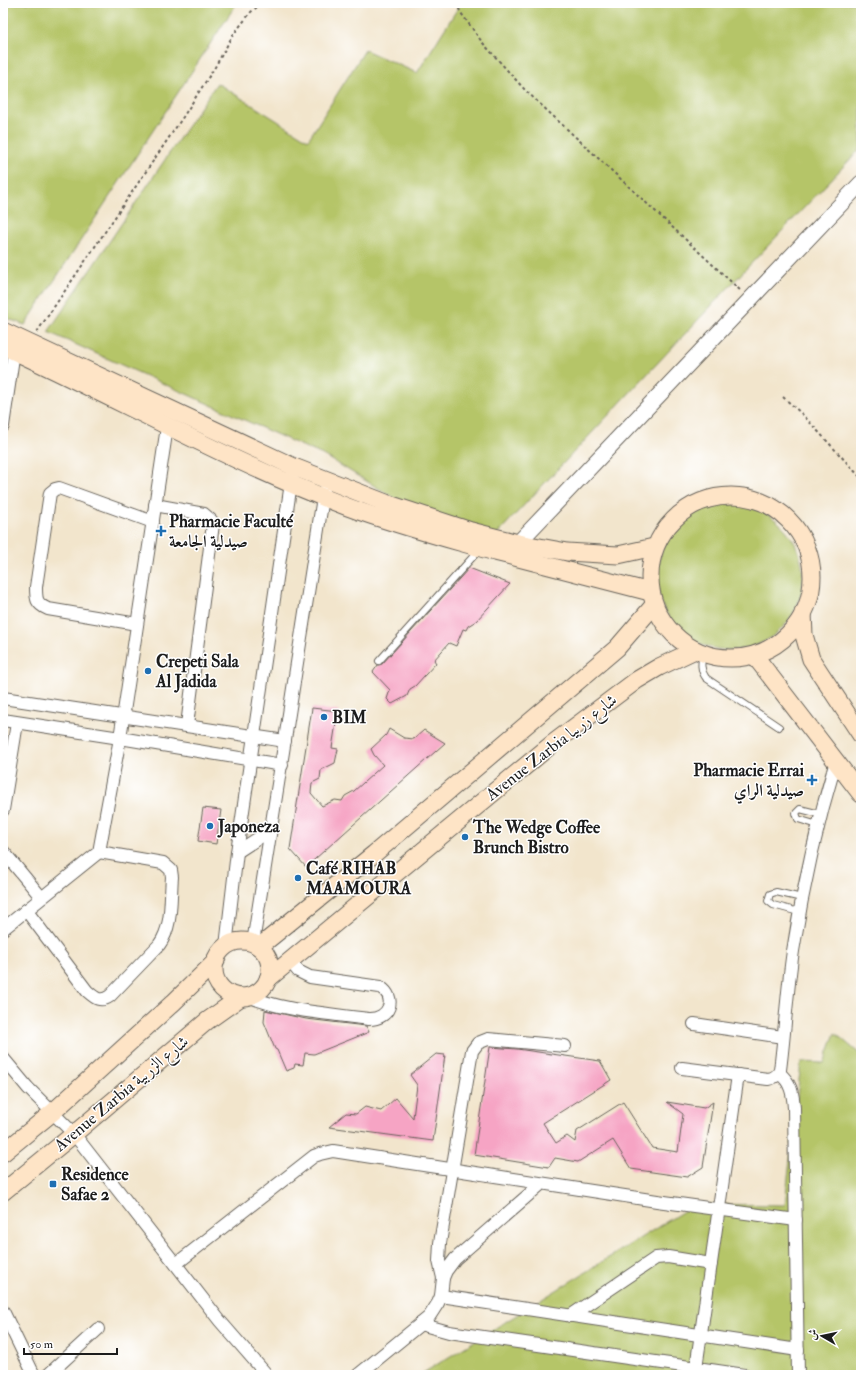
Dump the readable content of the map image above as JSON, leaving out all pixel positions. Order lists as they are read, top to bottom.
{
  "streets": {
    "main road": ["Avenue Zarbia شارع زربيا", "Avenue Zarbia شارع الزربية"]
  },
  "crossings": [
    ["Avenue Zarbia شارع زربيا", "Avenue Zarbia شارع الزربية"]
  ],
  "places": {
    "health": ["Pharmacie Faculté صيدلية الجامعة", "Pharmacie Errai صيدلية الراي"],
    "other": [
      "Crepeti Sala Al Jadida",
      "BIM",
      "Japoneza",
      "The Wedge Coffee Brunch Bistro",
      "Café RIHAB MAAMOURA"
    ],
    "transit": ["Residence Safae 2"]
  },
  "scale_bar": "50 m",
  "north": "left"
}
